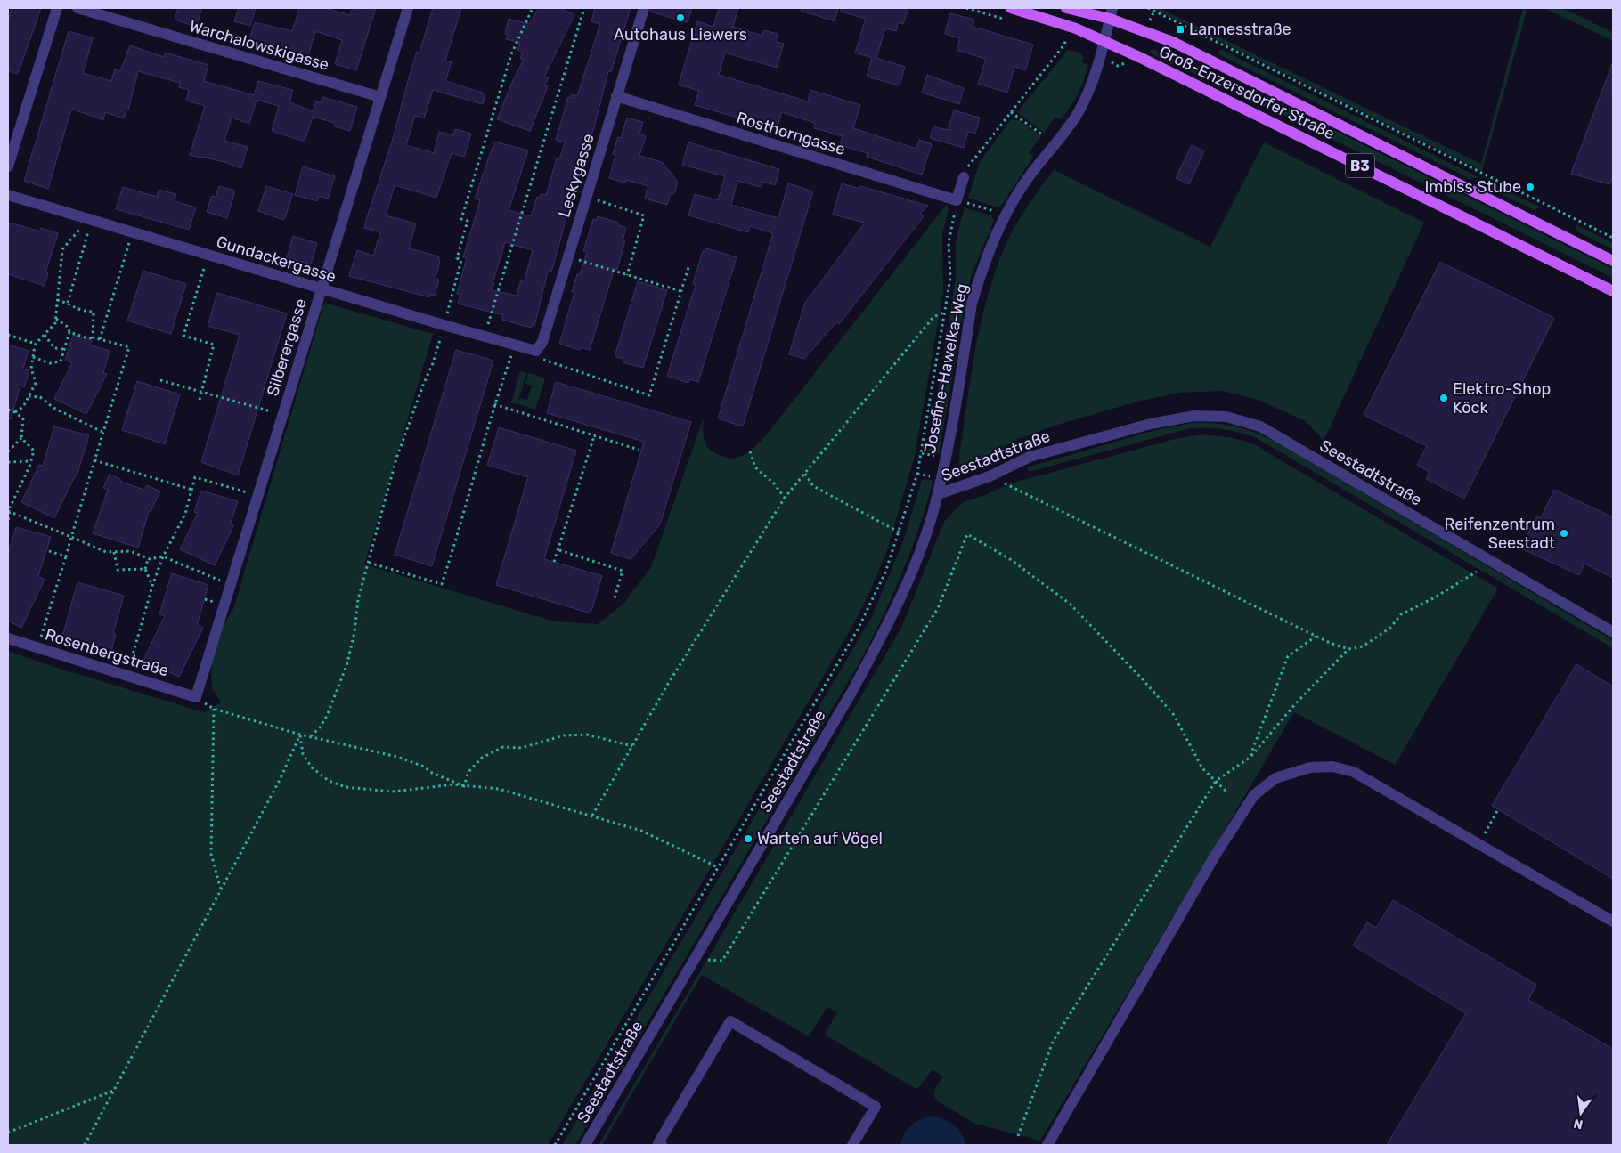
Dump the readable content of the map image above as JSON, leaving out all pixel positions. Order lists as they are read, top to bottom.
{
  "streets": {
    "main road": ["Groß-Enzersdorfer Straße", "B3"],
    "street": [
      "Warchalowskigasse",
      "Rosthorngasse",
      "Leskygasse",
      "Gundackergasse",
      "Silberergasse",
      "Josefine-Hawelka-Weg",
      "Seestadtstraße",
      "Rosenbergstraße"
    ]
  },
  "crossings": [
    ["Warchalowskigasse", "Silberergasse"],
    ["Groß-Enzersdorfer Straße", "B3"],
    ["Groß-Enzersdorfer Straße", "Josefine-Hawelka-Weg"],
    ["Rosthorngasse", "Leskygasse"],
    ["B3", "Josefine-Hawelka-Weg"],
    ["Leskygasse", "Gundackergasse"],
    ["Gundackergasse", "Silberergasse"],
    ["Silberergasse", "Rosenbergstraße"],
    ["Josefine-Hawelka-Weg", "Seestadtstraße"]
  ],
  "places": {
    "other": [
      "Autohaus Liewers",
      "Imbiss Stube",
      "Elektro-Shop Köck",
      "Reifenzentrum Seestadt",
      "Warten auf Vögel"
    ],
    "transit": ["Lannesstraße"]
  },
  "north": "bottom"
}
